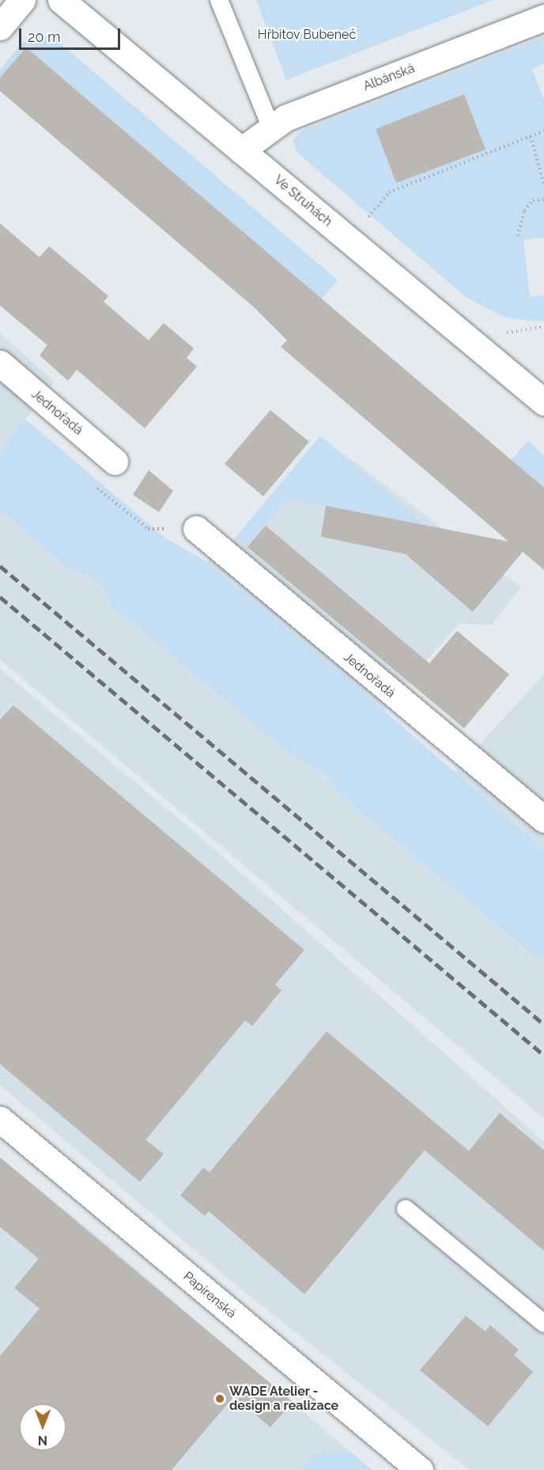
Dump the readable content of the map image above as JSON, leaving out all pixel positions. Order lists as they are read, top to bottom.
{
  "streets": {
    "street": [
      "Albánská",
      "Ve Struhách",
      "Jednořadá",
      "Papírenská"
    ]
  },
  "crossings": [
    ["Albánská", "Ve Struhách"]
  ],
  "parks": ["Hřbitov Bubeneč"],
  "places": ["WADE Atelier - design a realizace"],
  "scale_bar": "20 m",
  "north": "bottom"
}
